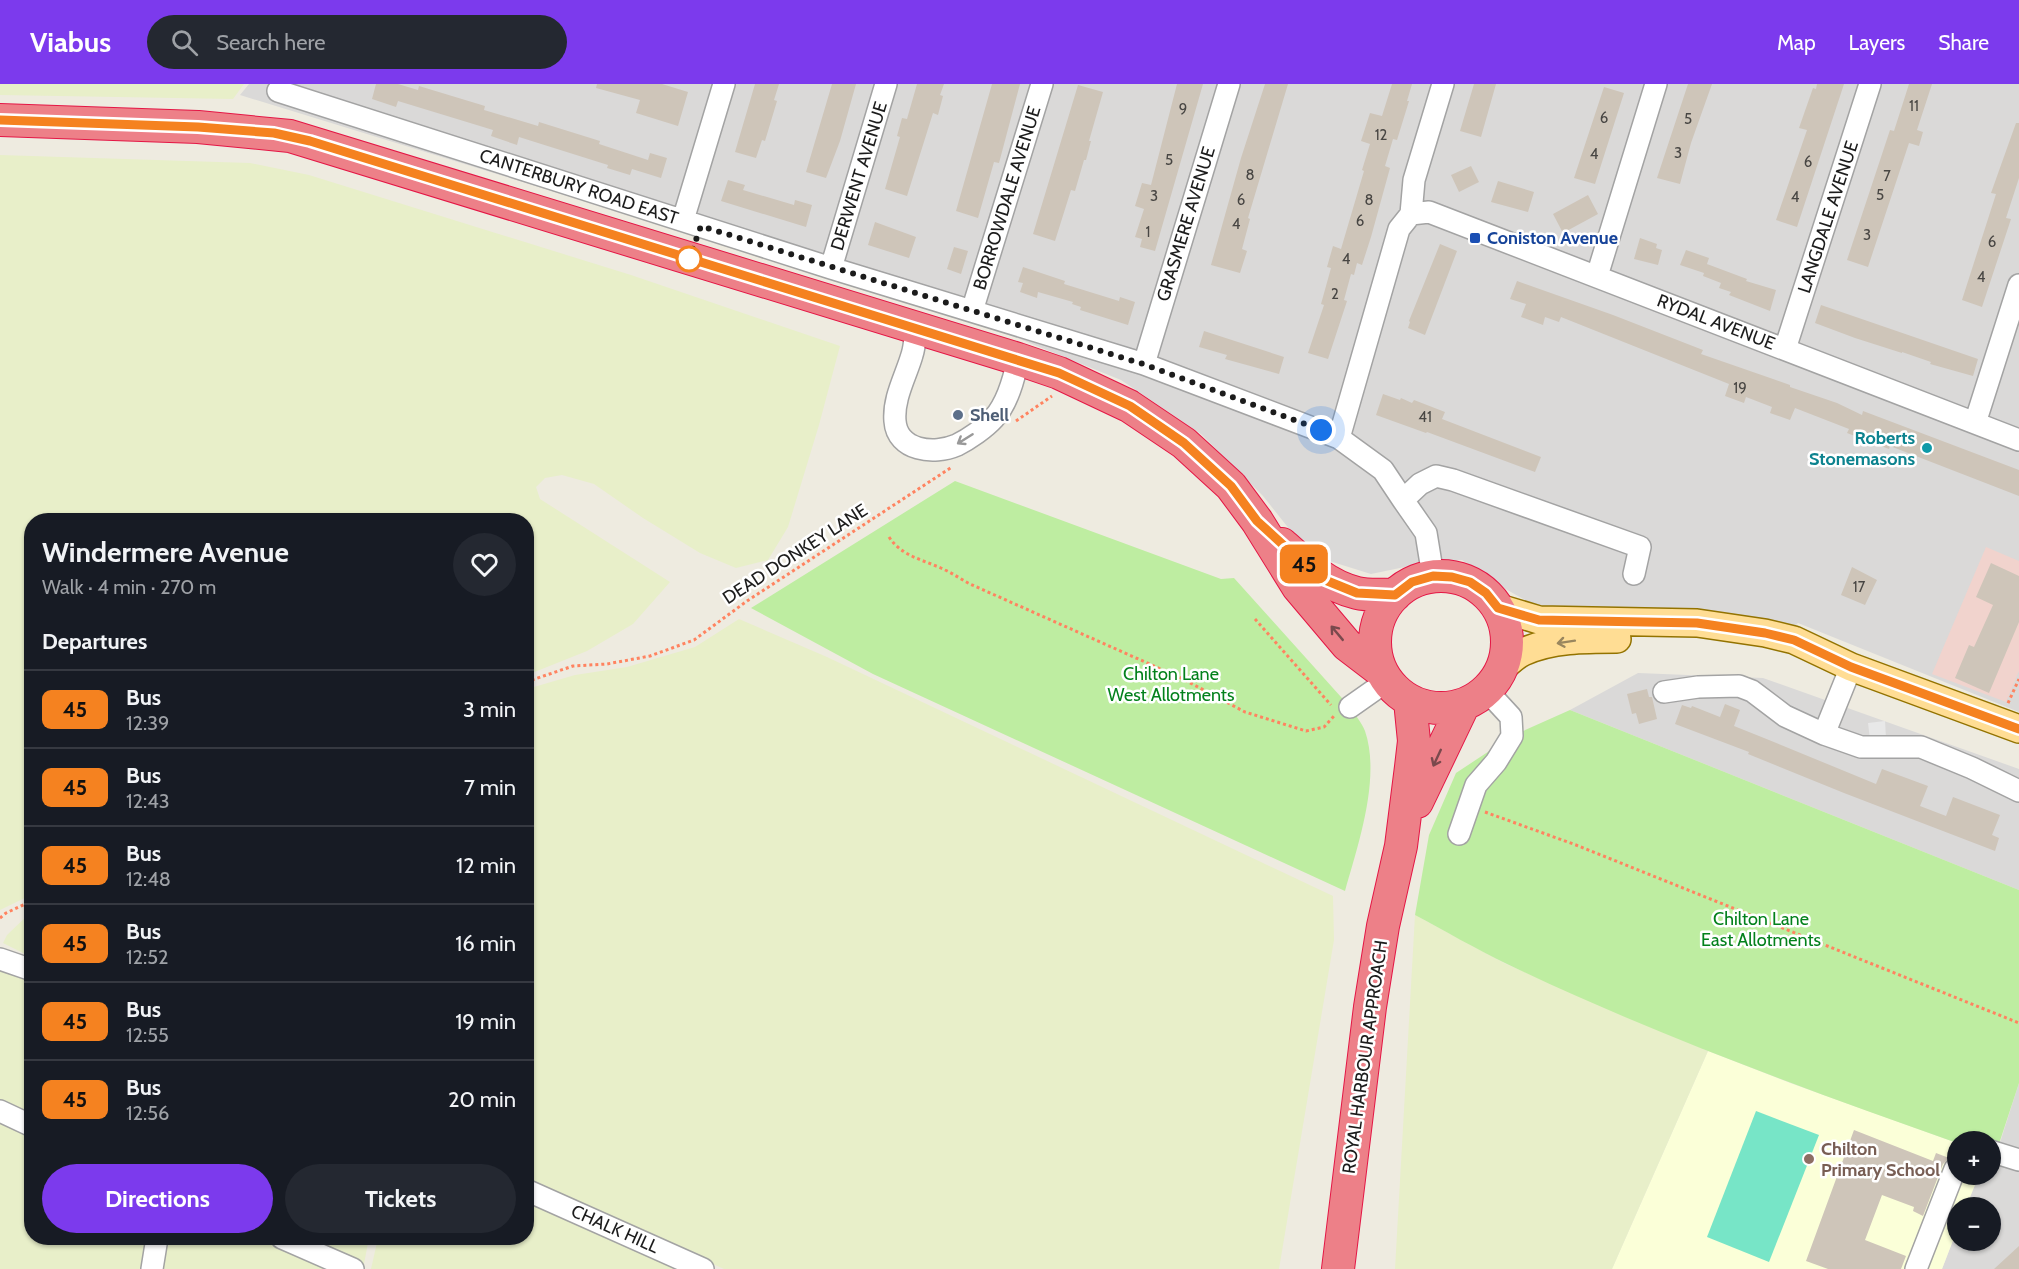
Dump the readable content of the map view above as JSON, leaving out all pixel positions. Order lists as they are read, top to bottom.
{
  "streets": {
    "highway": ["CANTERBURY ROAD EAST", "ROYAL HARBOUR APPROACH"],
    "street": [
      "DERWENT AVENUE",
      "BORROWDALE AVENUE",
      "LANGDALE AVENUE",
      "GRASMERE AVENUE",
      "RYDAL AVENUE",
      "CHALK HILL"
    ],
    "path": ["DEAD DONKEY LANE"]
  },
  "crossings": [
    ["DERWENT AVENUE", "CANTERBURY ROAD EAST"],
    ["CANTERBURY ROAD EAST", "BORROWDALE AVENUE"],
    ["CANTERBURY ROAD EAST", "GRASMERE AVENUE"],
    ["CANTERBURY ROAD EAST", "ROYAL HARBOUR APPROACH"],
    ["LANGDALE AVENUE", "RYDAL AVENUE"]
  ],
  "parks": ["Chilton Lane West Allotments", "Chilton Lane East Allotments"],
  "places": {
    "transit": ["Coniston Avenue"],
    "other": ["Shell", "Roberts Stonemasons", "Chilton Primary School"]
  },
  "lines": ["bus line 45"],
  "house_numbers": [
    "11",
    "9",
    "6",
    "5",
    "12",
    "3",
    "4",
    "5",
    "6",
    "8",
    "7",
    "5",
    "3",
    "4",
    "6",
    "8",
    "6",
    "4",
    "1",
    "3",
    "6",
    "4",
    "4",
    "2",
    "19",
    "41",
    "17"
  ],
  "page": {
    "header": "Viabus",
    "search": "Search here",
    "nav": ["Map", "Layers", "Share"],
    "on_map": "45",
    "heading": [
      ["Windermere Avenue", "Walk · 4 min · 270 m"],
      "Departures"
    ],
    "list": [
      {
        "mark": "45",
        "name": "Bus",
        "note": "12:39",
        "value": "3 min"
      },
      {
        "mark": "45",
        "name": "Bus",
        "note": "12:43",
        "value": "7 min"
      },
      {
        "mark": "45",
        "name": "Bus",
        "note": "12:48",
        "value": "12 min"
      },
      {
        "mark": "45",
        "name": "Bus",
        "note": "12:52",
        "value": "16 min"
      },
      {
        "mark": "45",
        "name": "Bus",
        "note": "12:55",
        "value": "19 min"
      },
      {
        "mark": "45",
        "name": "Bus",
        "note": "12:56",
        "value": "20 min"
      }
    ],
    "map_buttons": ["+", "−"],
    "buttons": ["Directions", "Tickets"]
  }
}
